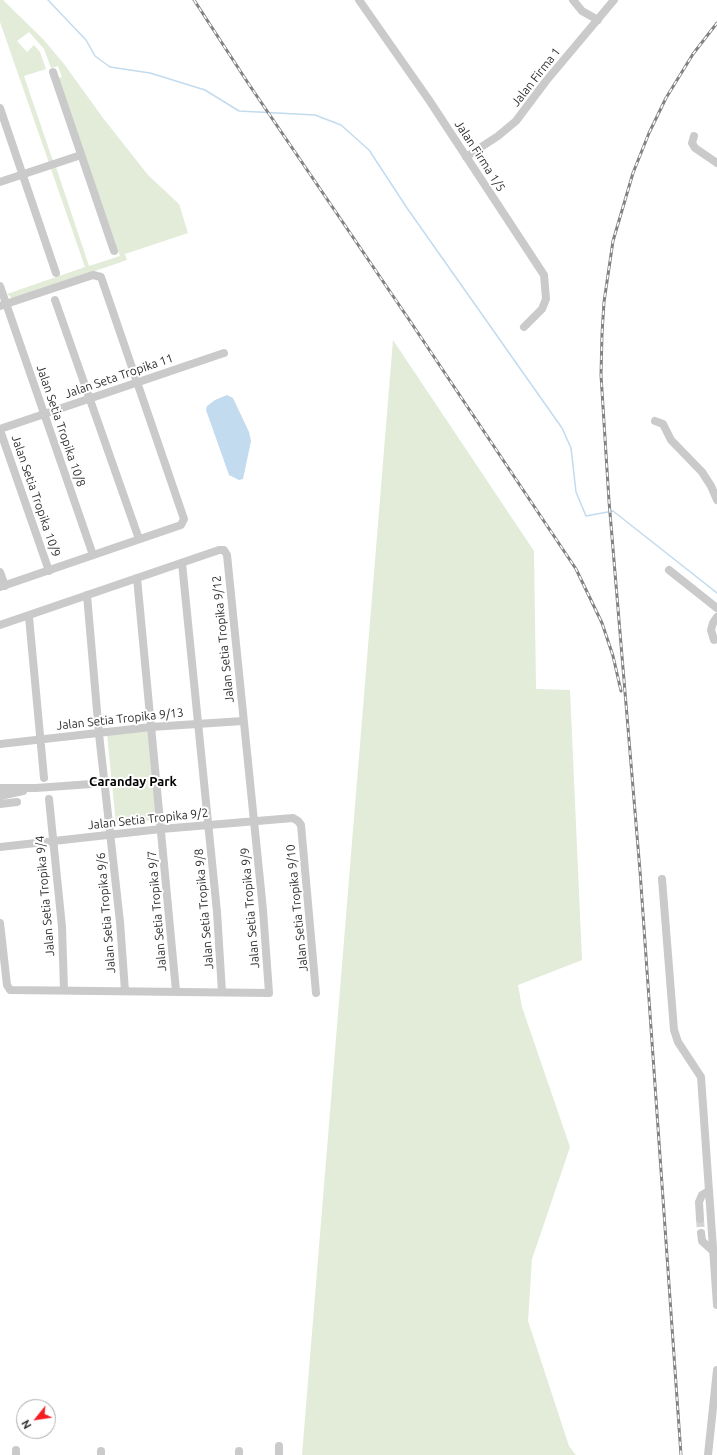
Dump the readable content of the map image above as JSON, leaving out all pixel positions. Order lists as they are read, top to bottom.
{
  "streets": {
    "street": [
      "Jalan Firma 1",
      "Jalan Firma 1/5",
      "Jalan Seta Tropika 11",
      "Jalan Setia Tropika 10/8",
      "Jalan Setia Tropika 10/9",
      "Jalan Setia Tropika 9/12",
      "Jalan Setia Tropika 9/13",
      "Jalan Setia Tropika 9/2",
      "Jalan Setia Tropika 9/4",
      "Jalan Setia Tropika 9/9",
      "Jalan Setia Tropika 9/10",
      "Jalan Setia Tropika 9/8",
      "Jalan Setia Tropika 9/7",
      "Jalan Setia Tropika 9/6"
    ]
  },
  "crossings": [
    ["Jalan Firma 1", "Jalan Firma 1/5"],
    ["Jalan Seta Tropika 11", "Jalan Setia Tropika 10/8"],
    ["Jalan Seta Tropika 11", "Jalan Setia Tropika 10/9"],
    ["Jalan Setia Tropika 9/12", "Jalan Setia Tropika 9/13"],
    ["Jalan Setia Tropika 9/12", "Jalan Setia Tropika 9/2"],
    ["Jalan Setia Tropika 9/12", "Jalan Setia Tropika 9/9"],
    ["Jalan Setia Tropika 9/12", "Jalan Setia Tropika 9/8"],
    ["Jalan Setia Tropika 9/13", "Jalan Setia Tropika 9/8"],
    ["Jalan Setia Tropika 9/13", "Jalan Setia Tropika 9/7"],
    ["Jalan Setia Tropika 9/13", "Jalan Setia Tropika 9/6"],
    ["Jalan Setia Tropika 9/2", "Jalan Setia Tropika 9/4"],
    ["Jalan Setia Tropika 9/2", "Jalan Setia Tropika 9/9"],
    ["Jalan Setia Tropika 9/2", "Jalan Setia Tropika 9/10"],
    ["Jalan Setia Tropika 9/2", "Jalan Setia Tropika 9/8"],
    ["Jalan Setia Tropika 9/2", "Jalan Setia Tropika 9/7"],
    ["Jalan Setia Tropika 9/2", "Jalan Setia Tropika 9/6"],
    ["Jalan Setia Tropika 9/9", "Jalan Setia Tropika 9/8"]
  ],
  "districts": ["Caranday Park"],
  "north": "bottom left"
}
